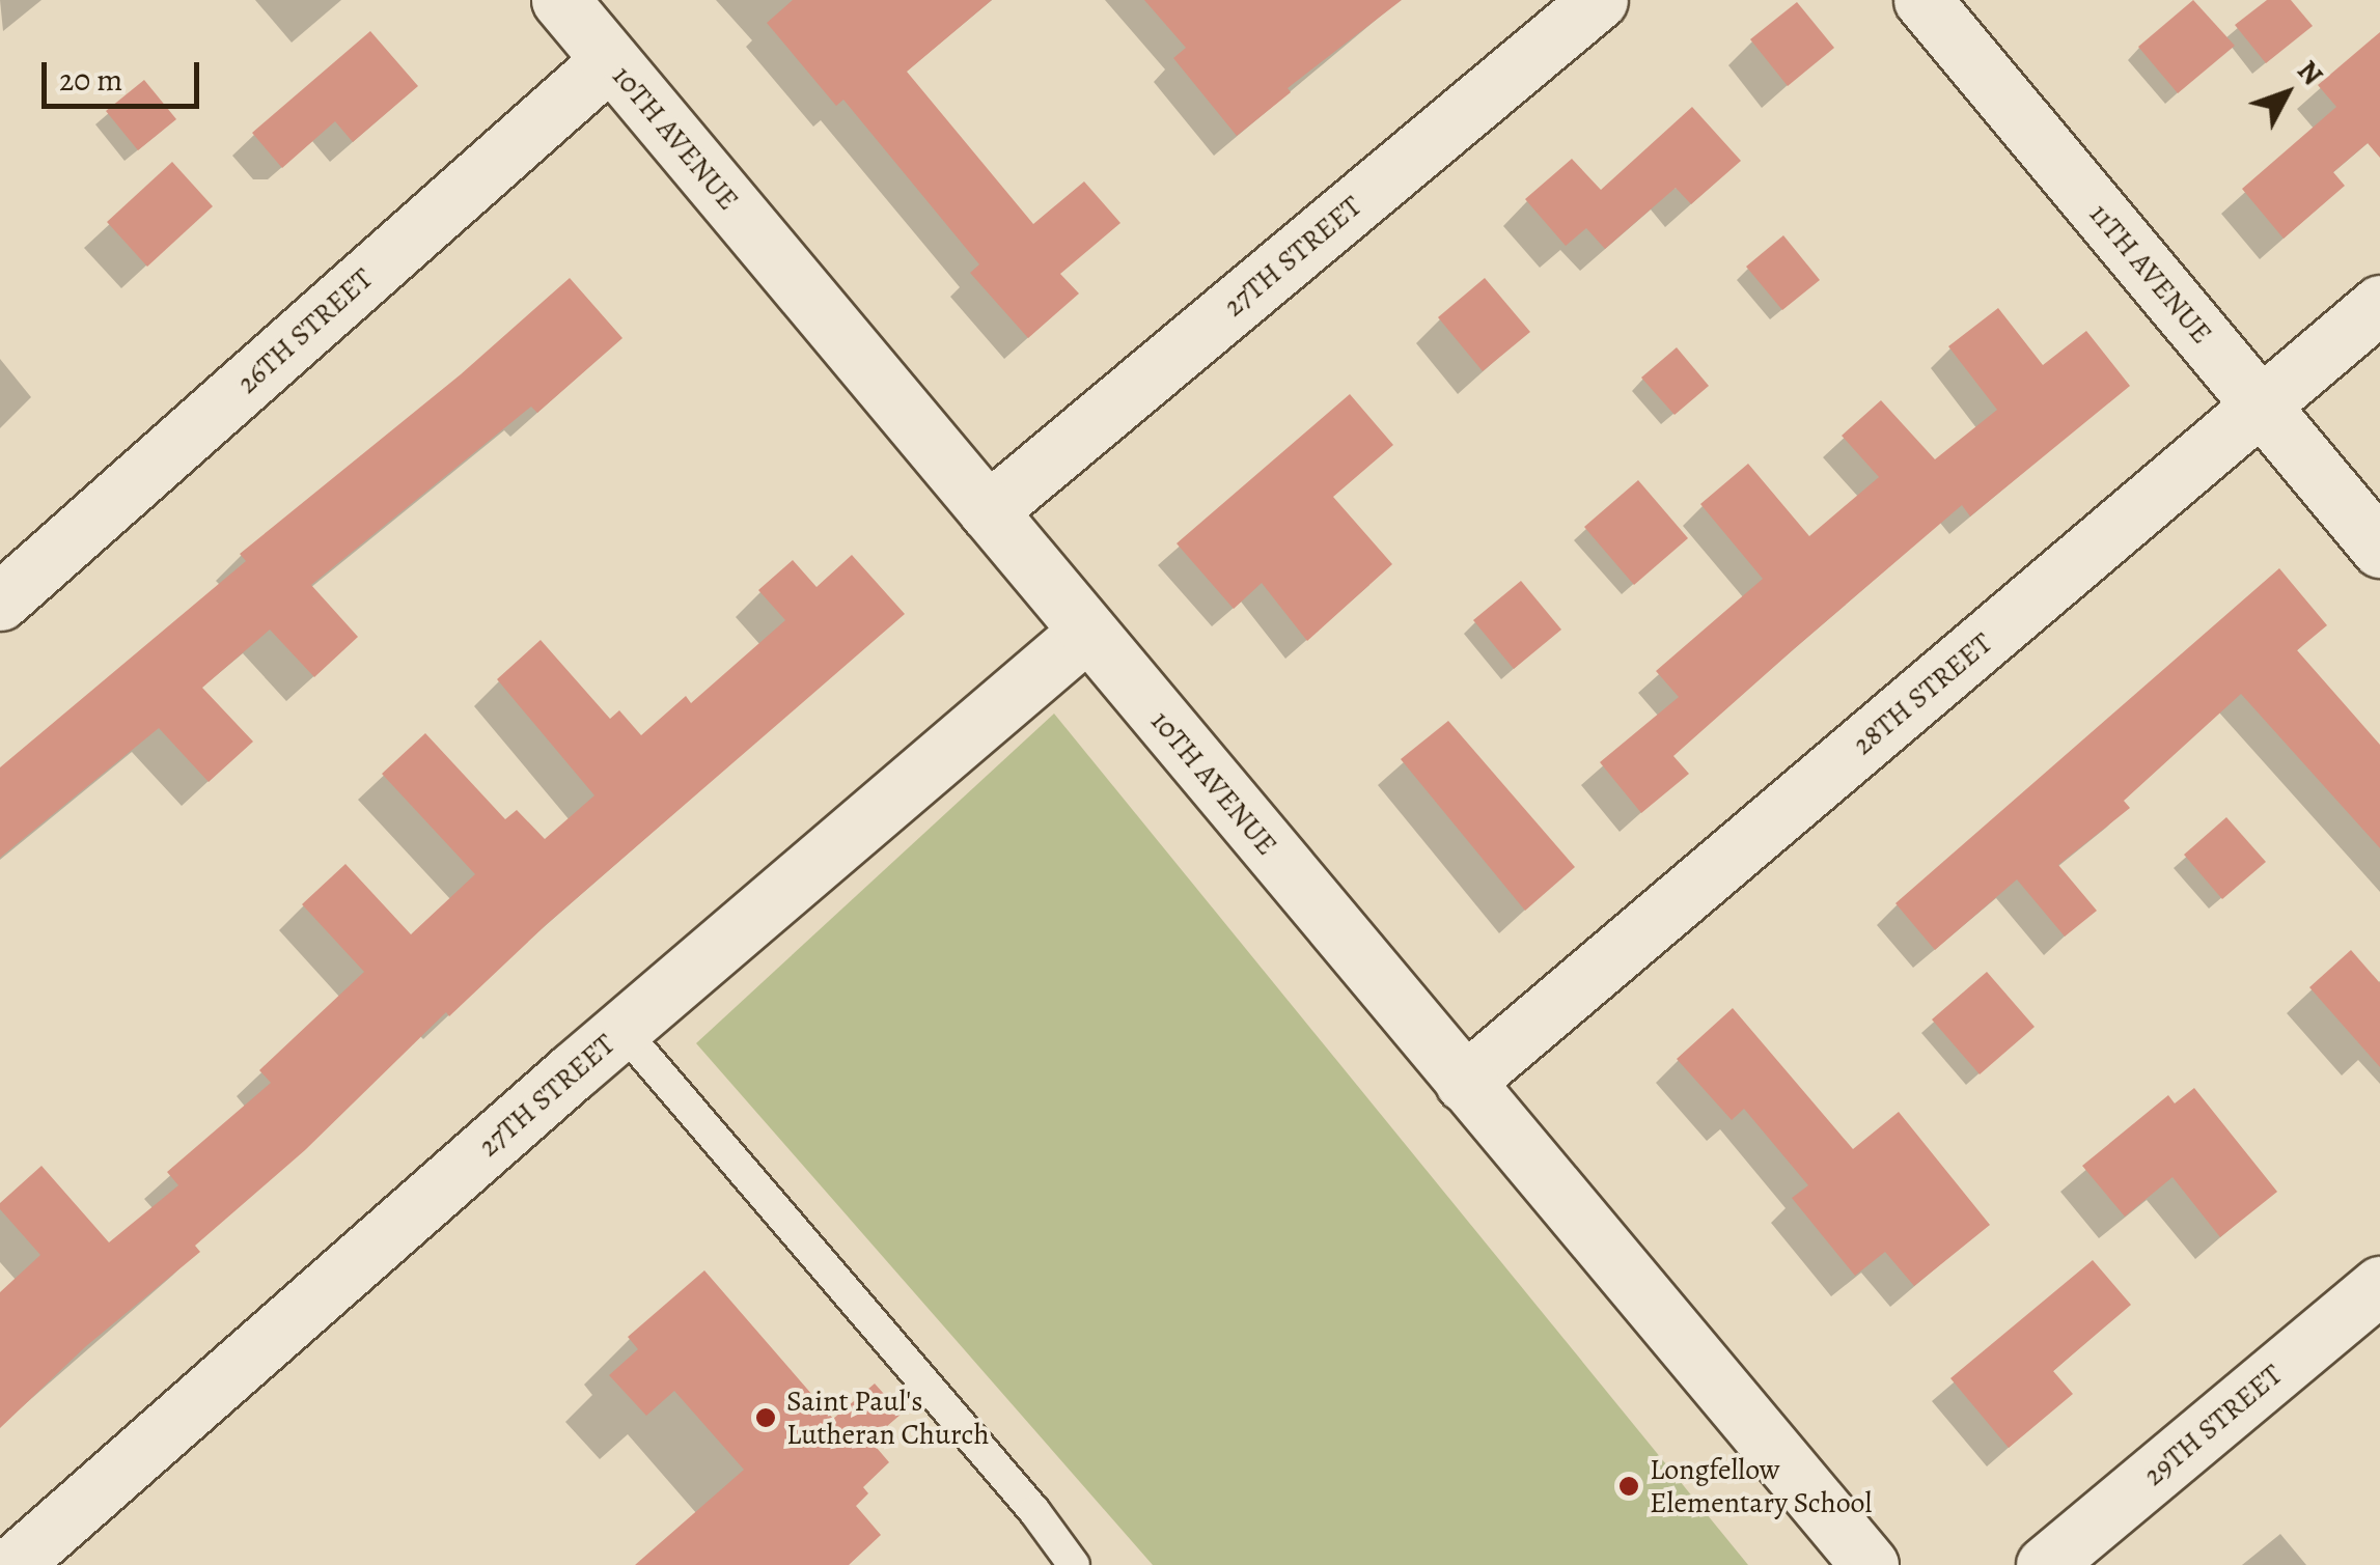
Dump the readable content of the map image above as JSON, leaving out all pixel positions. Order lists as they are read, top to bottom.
{
  "streets": {
    "street": [
      "10TH AVENUE",
      "27TH STREET",
      "11TH AVENUE",
      "26TH STREET",
      "28TH STREET",
      "29TH STREET"
    ]
  },
  "crossings": [
    ["10TH AVENUE", "27TH STREET"],
    ["10TH AVENUE", "26TH STREET"],
    ["10TH AVENUE", "28TH STREET"],
    ["11TH AVENUE", "28TH STREET"]
  ],
  "places": ["Saint Paul's Lutheran Church", "Longfellow Elementary School"],
  "scale_bar": "20 m",
  "north": "top right"
}
